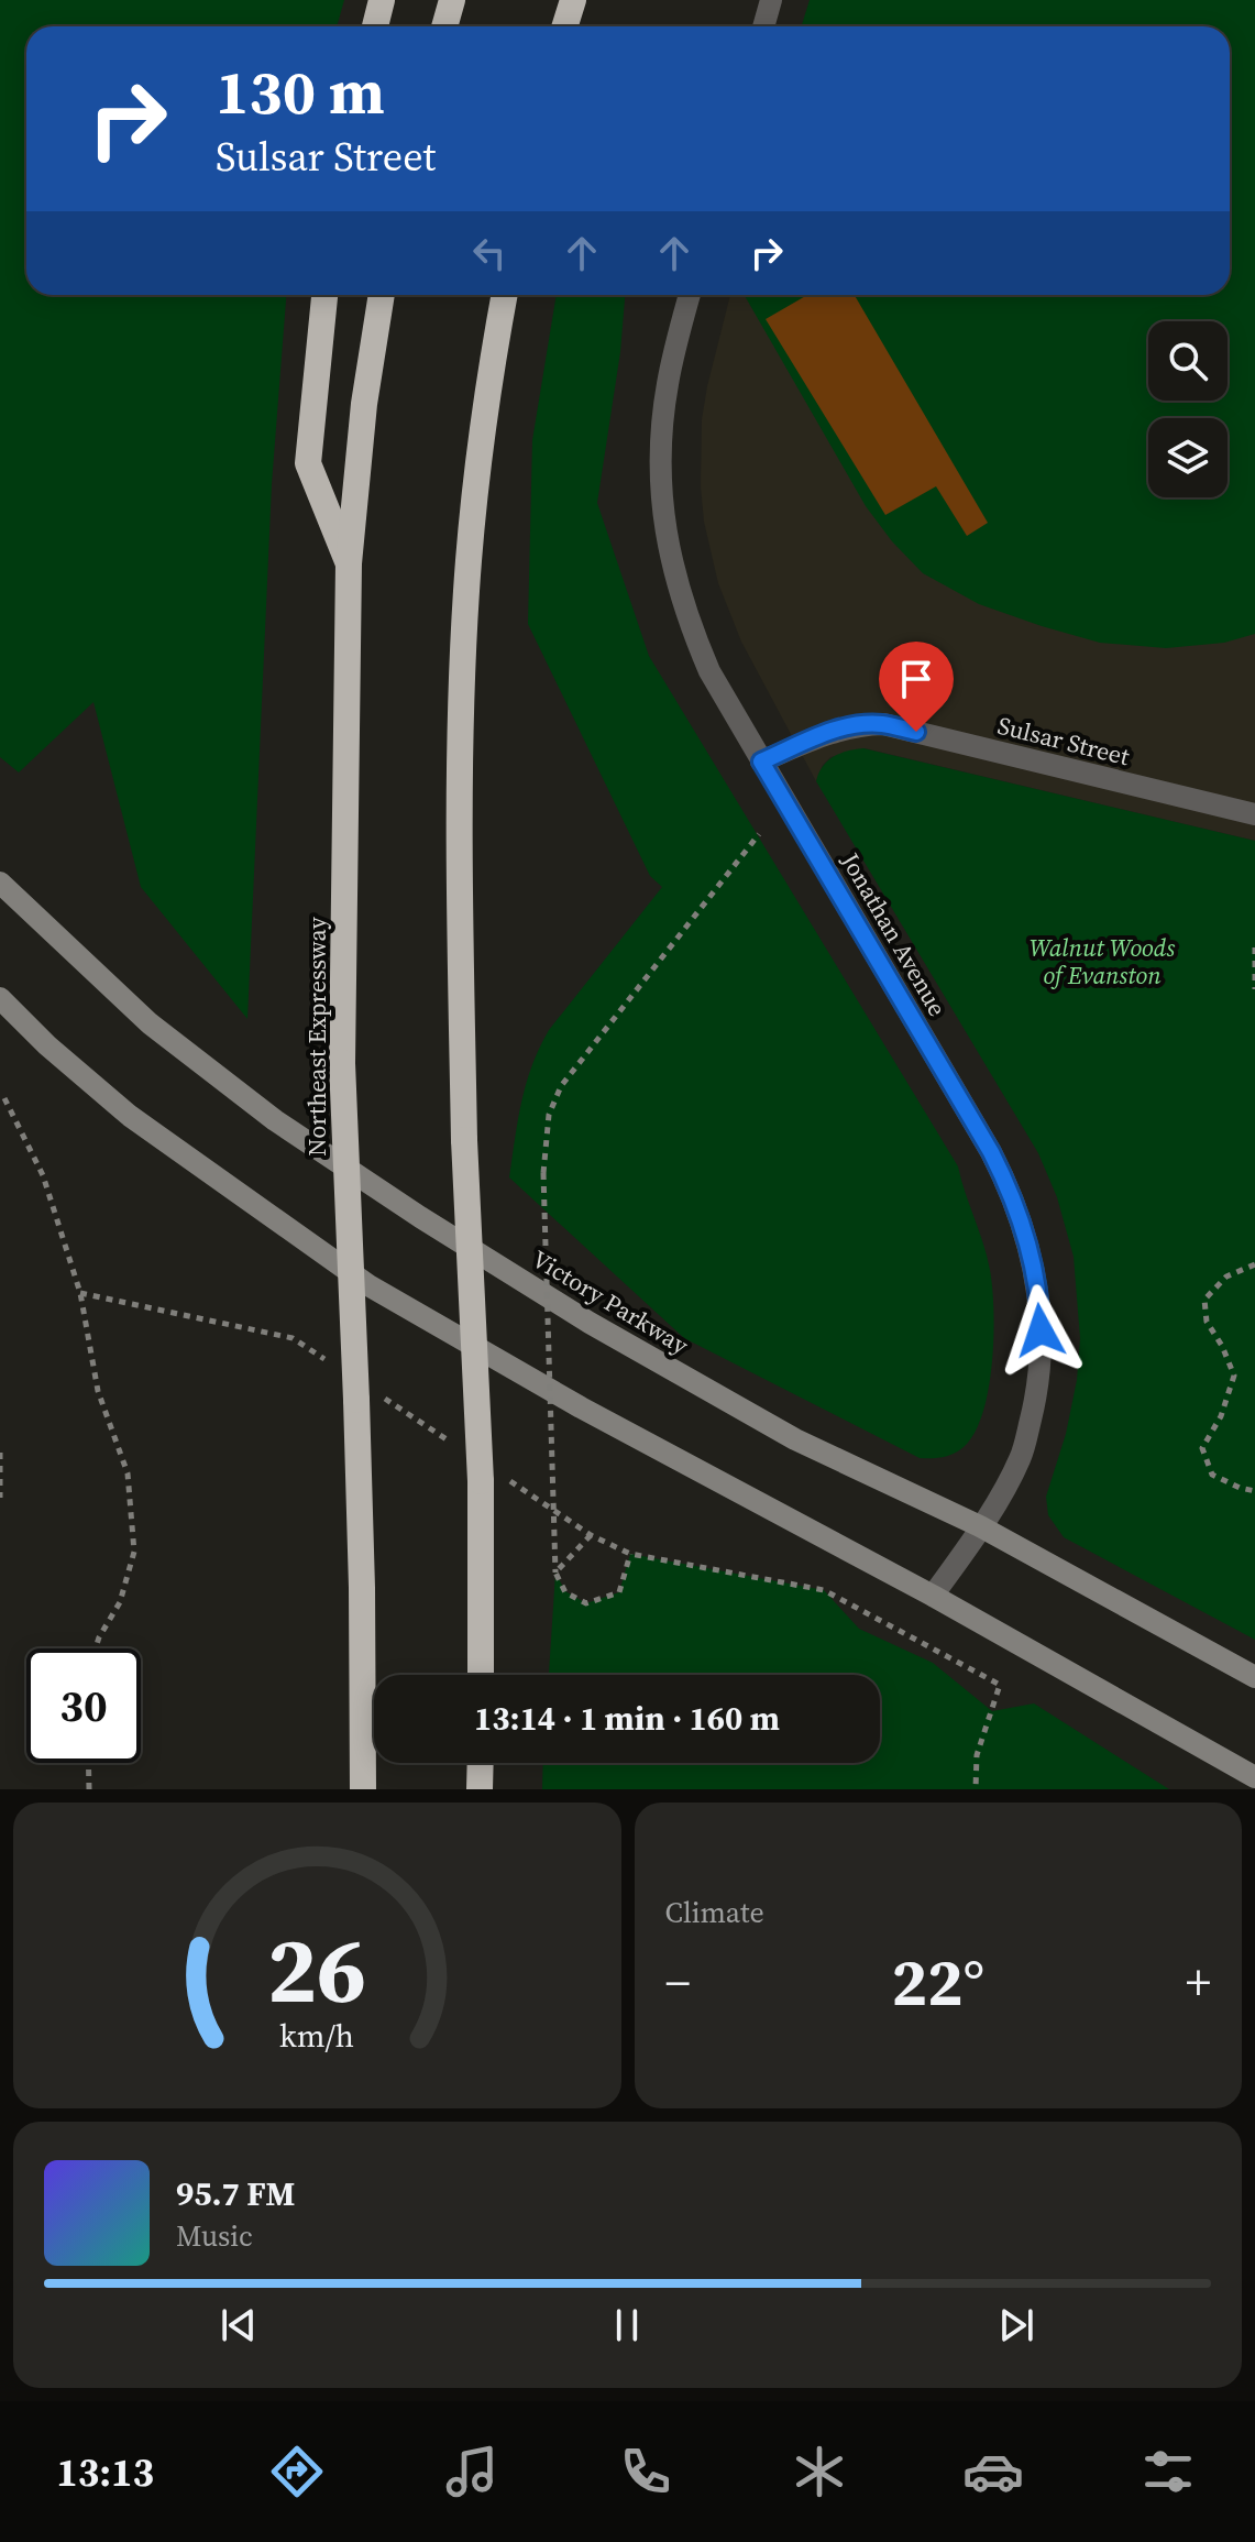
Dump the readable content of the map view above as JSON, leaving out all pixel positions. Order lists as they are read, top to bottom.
{
  "streets": {
    "highway": ["Northeast Expressway"],
    "street": ["Sulsar Street", "Jonathan Avenue", "Victory Parkway"]
  },
  "crossings": [
    ["Sulsar Street", "Jonathan Avenue"],
    ["Jonathan Avenue", "Victory Parkway"]
  ],
  "parks": ["Walnut Woods of Evanston"],
  "page": {
    "turn": ["130 m", "Sulsar Street"],
    "limit": "30",
    "trip": "13:14 · 1 min · 160 m",
    "tile": "Climate",
    "heat": ["−", "22°", "+"],
    "song": ["95.7 FM", "Music"],
    "tabs": "13:13",
    "gauge": ["26", "km/h"]
  }
}
